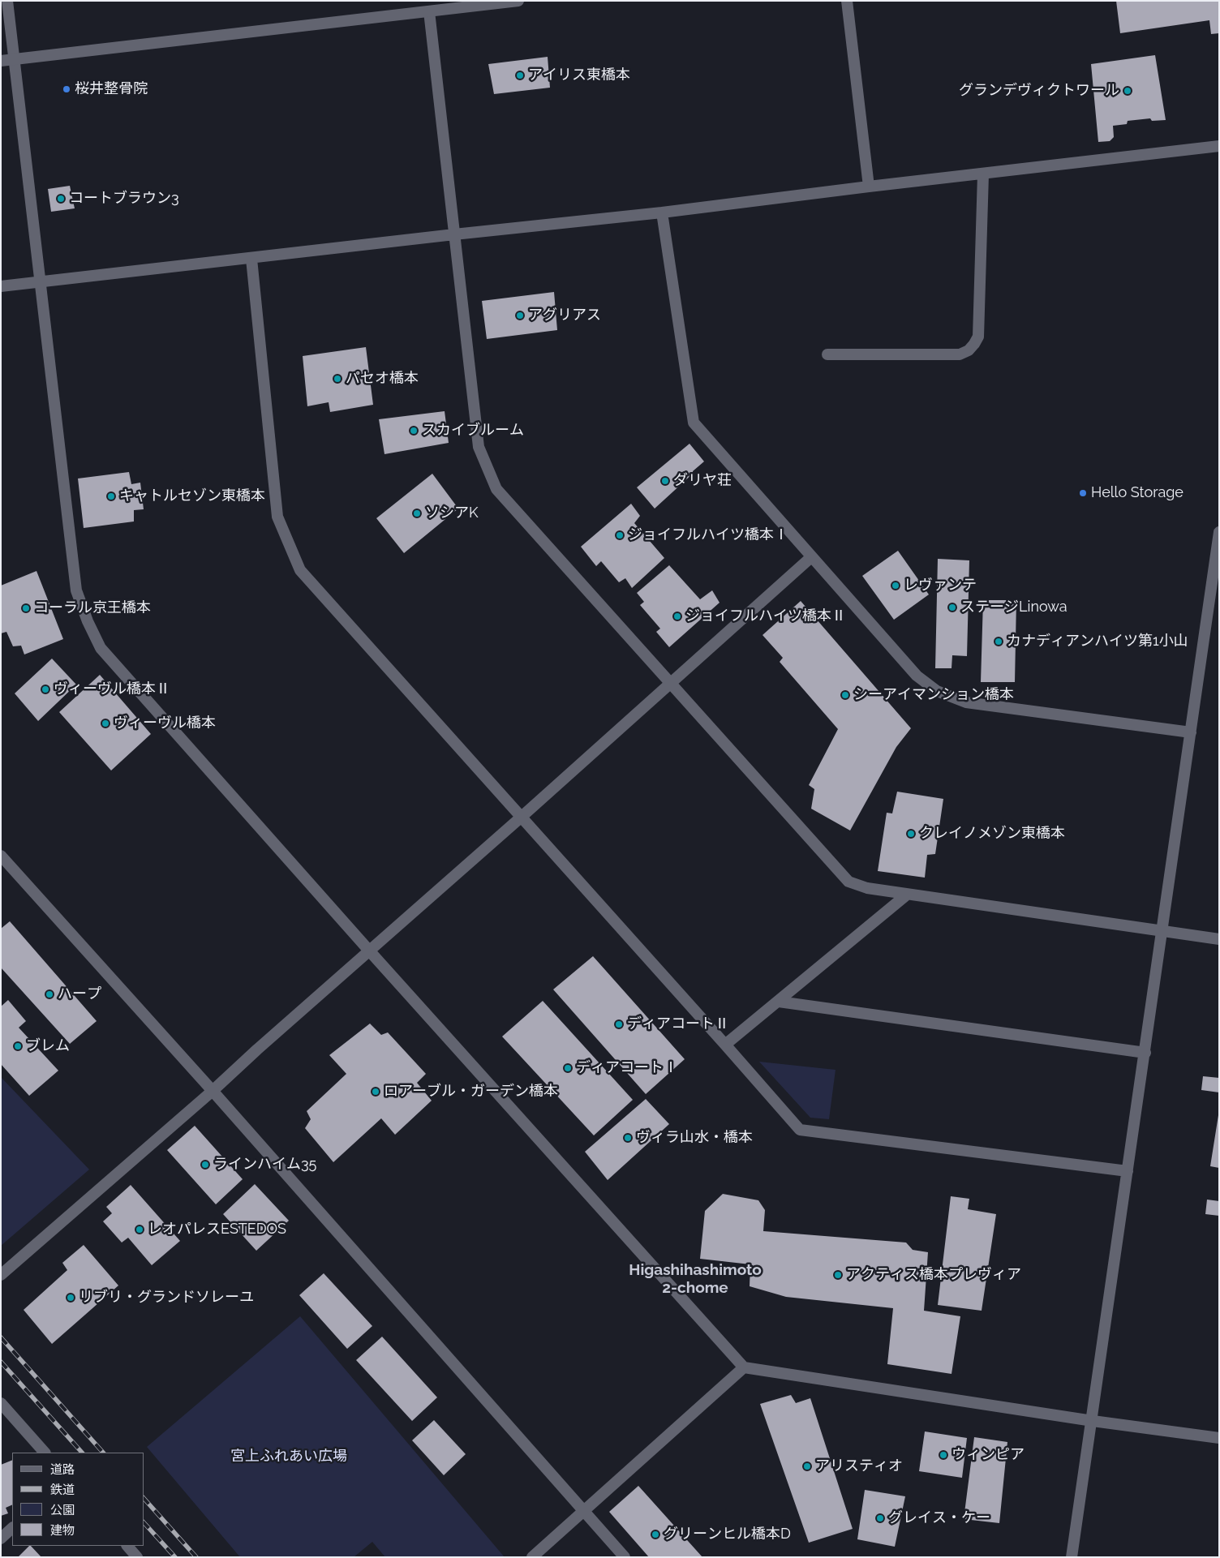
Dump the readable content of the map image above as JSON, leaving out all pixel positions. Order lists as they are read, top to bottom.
{
  "districts": ["Higashihashimoto 2-chome"],
  "parks": ["宮上ふれあい広場"],
  "places": [
    "アイリス東橋本",
    "桜井整骨院",
    "グランデヴィクトワール",
    "コートブラウン3",
    "アグリアス",
    "パセオ橋本",
    "スカイブルーム",
    "ダリヤ荘",
    "Hello Storage",
    "キャトルセゾン東橋本",
    "ソシアK",
    "ジョイフルハイツ橋本Ⅰ",
    "レヴァンテ",
    "ステージLinowa",
    "コーラル京王橋本",
    "ジョイフルハイツ橋本Ⅱ",
    "カナディアンハイツ第1小山",
    "ヴィーヴル橋本Ⅱ",
    "シーアイマンション橋本",
    "ヴィーヴル橋本",
    "クレイノメゾン東橋本",
    "ハープ",
    "ディアコートⅡ",
    "ブレム",
    "ディアコートⅠ",
    "ロアーブル・ガーデン橋本",
    "ヴィラ山水・橋本",
    "ラインハイム35",
    "レオパレスESTEDOS",
    "アクティス橋本プレヴィア",
    "リブリ・グランドソレーユ",
    "ウィンピア",
    "アリスティオ",
    "グレイス・ケー",
    "グリーンヒル橋本D"
  ],
  "legend": [
    "道路",
    "鉄道",
    "公園",
    "建物"
  ]
}
